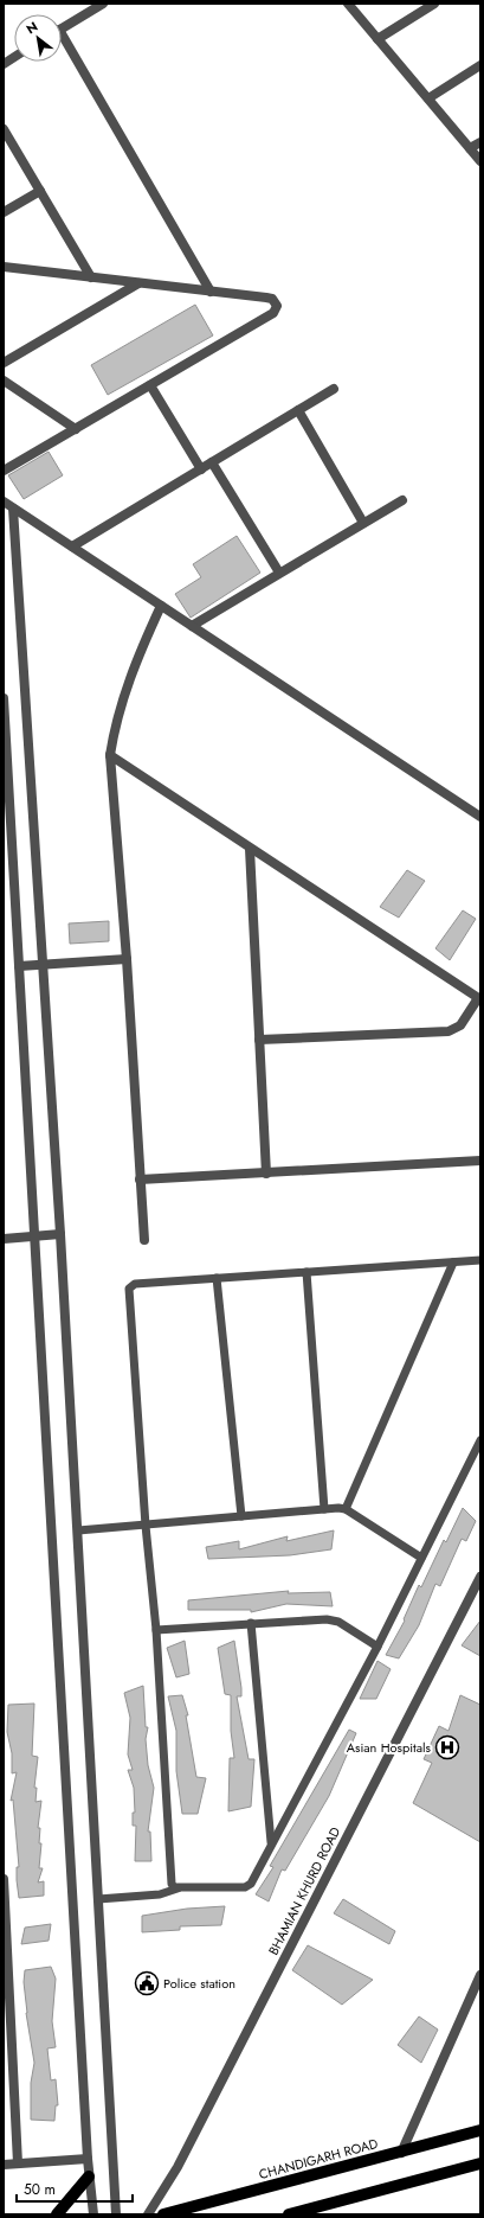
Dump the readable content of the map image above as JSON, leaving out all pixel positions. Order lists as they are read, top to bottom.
{
  "streets": {
    "main road": ["CHANDIGARH ROAD"],
    "street": ["BHAMIAN KHURD ROAD"]
  },
  "places": {
    "hospital": ["Asian Hospitals"],
    "public building": ["Police station"]
  },
  "scale_bar": "50 m",
  "north": "top left"
}
